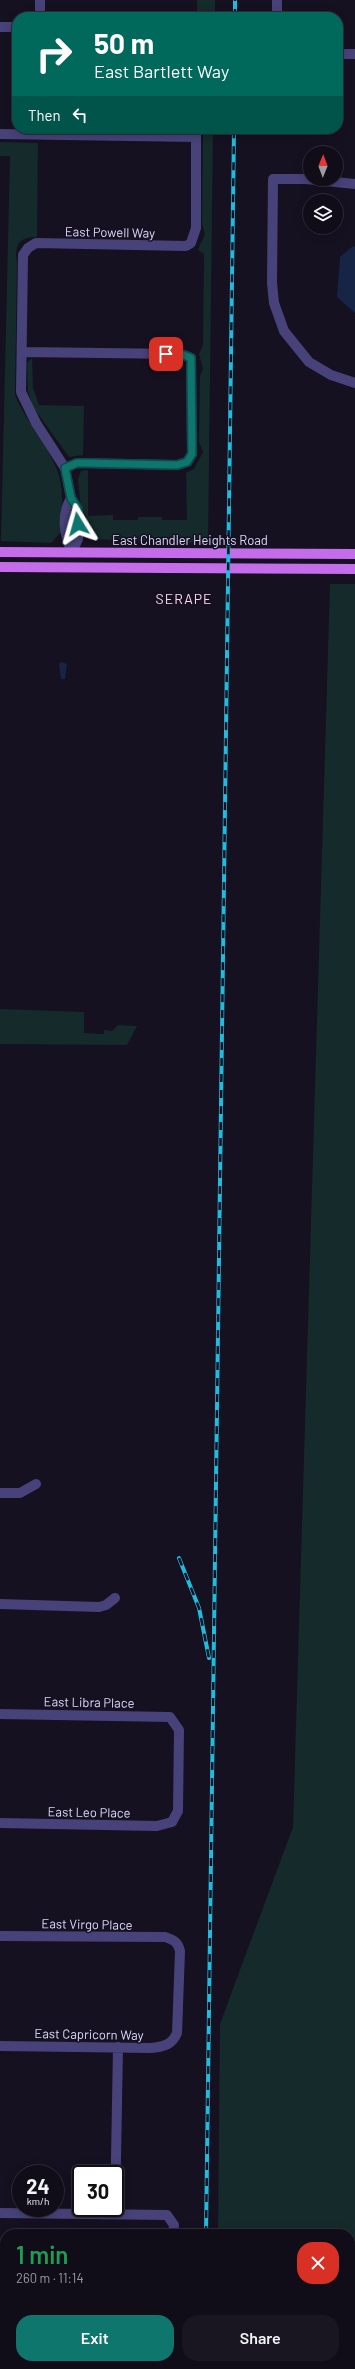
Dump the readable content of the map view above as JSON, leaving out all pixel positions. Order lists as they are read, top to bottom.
{
  "streets": {
    "main road": ["East Chandler Heights Road"],
    "street": [
      "East Powell Way",
      "East Libra Place",
      "East Leo Place",
      "East Virgo Place",
      "East Capricorn Way"
    ]
  },
  "crossings": [
    ["East Libra Place", "East Leo Place"],
    ["East Virgo Place", "East Capricorn Way"]
  ],
  "districts": ["SERAPE"],
  "north": "top",
  "page": {
    "turn": ["50 m", "East Bartlett Way"],
    "then": "Then",
    "speed": "24 km/h",
    "limit": "30",
    "heading": ["1 min", "260 m · 11:14"],
    "buttons": ["Exit", "Share"]
  }
}
